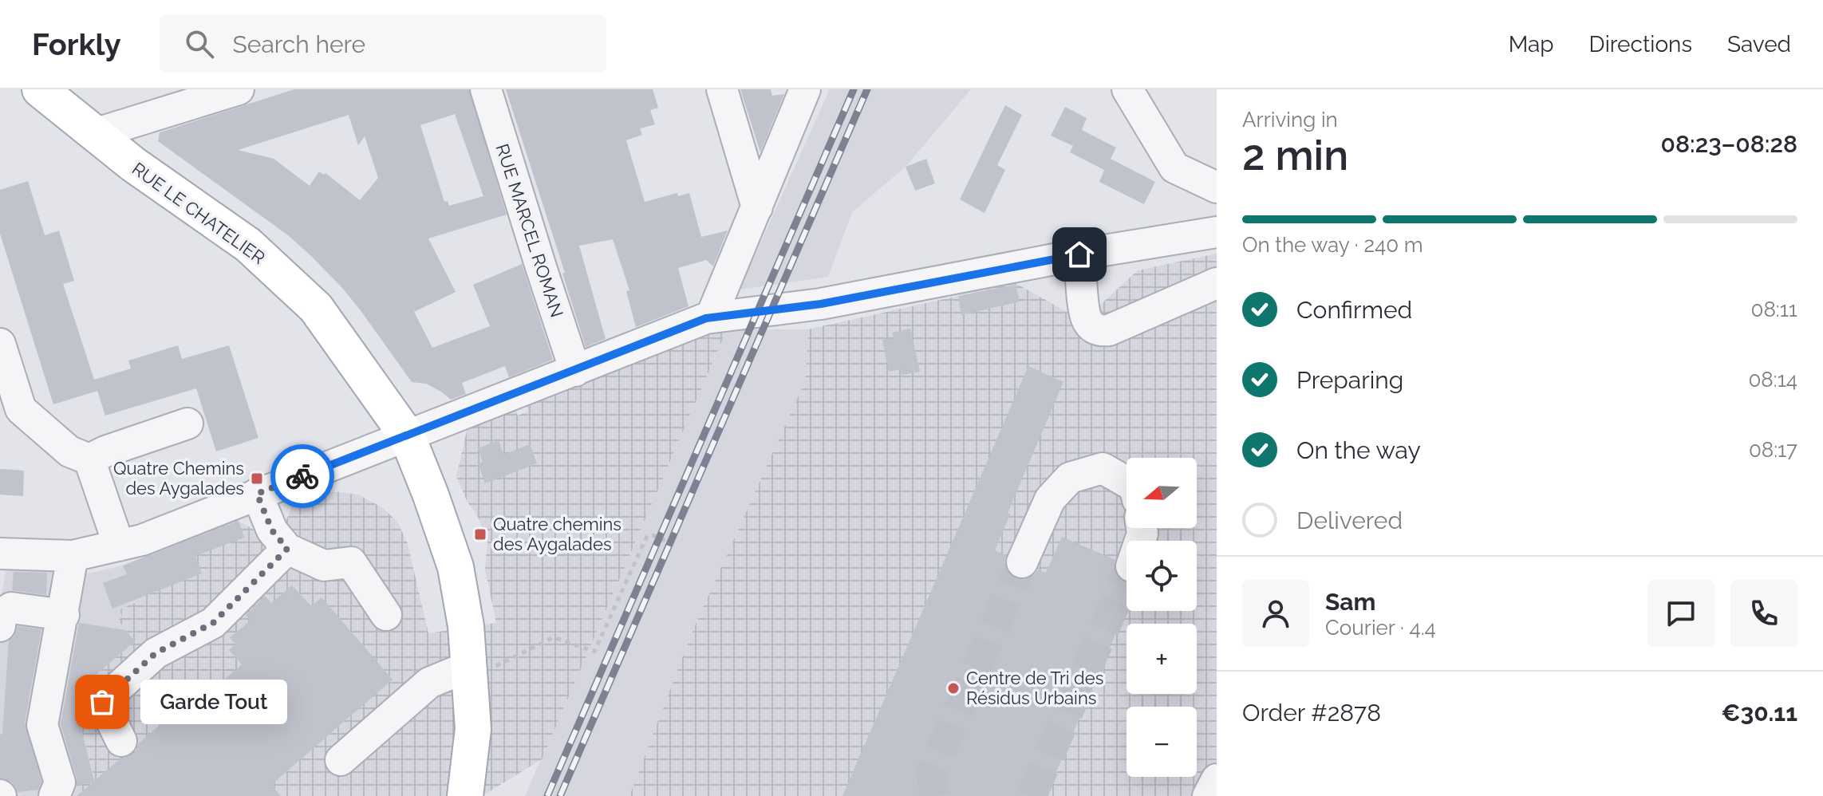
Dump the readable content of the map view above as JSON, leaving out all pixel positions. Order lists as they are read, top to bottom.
{
  "streets": {
    "main road": ["RUE LE CHATELIER"],
    "street": ["RUE MARCEL ROMAN"]
  },
  "places": {
    "transit": ["Quatre Chemins des Aygalades", "Quatre chemins des Aygalades"],
    "other": ["Centre de Tri des Résidus Urbains", "Garde Tout"]
  },
  "north": "left",
  "page": {
    "header": "Forkly",
    "search": "Search here",
    "nav": ["Map", "Directions", "Saved"],
    "heading": ["2 min", "Arriving in", "08:23–08:28"],
    "panel": [
      "Sam",
      "Courier · 4.4",
      "Order #2878",
      "€30.11"
    ],
    "bar": "On the way · 240 m",
    "list": [
      ["Confirmed", "08:11"],
      ["Preparing", "08:14"],
      ["On the way", "08:17"],
      "Delivered"
    ],
    "map_buttons": ["+", "−"],
    "bubble": "Garde Tout"
  }
}
